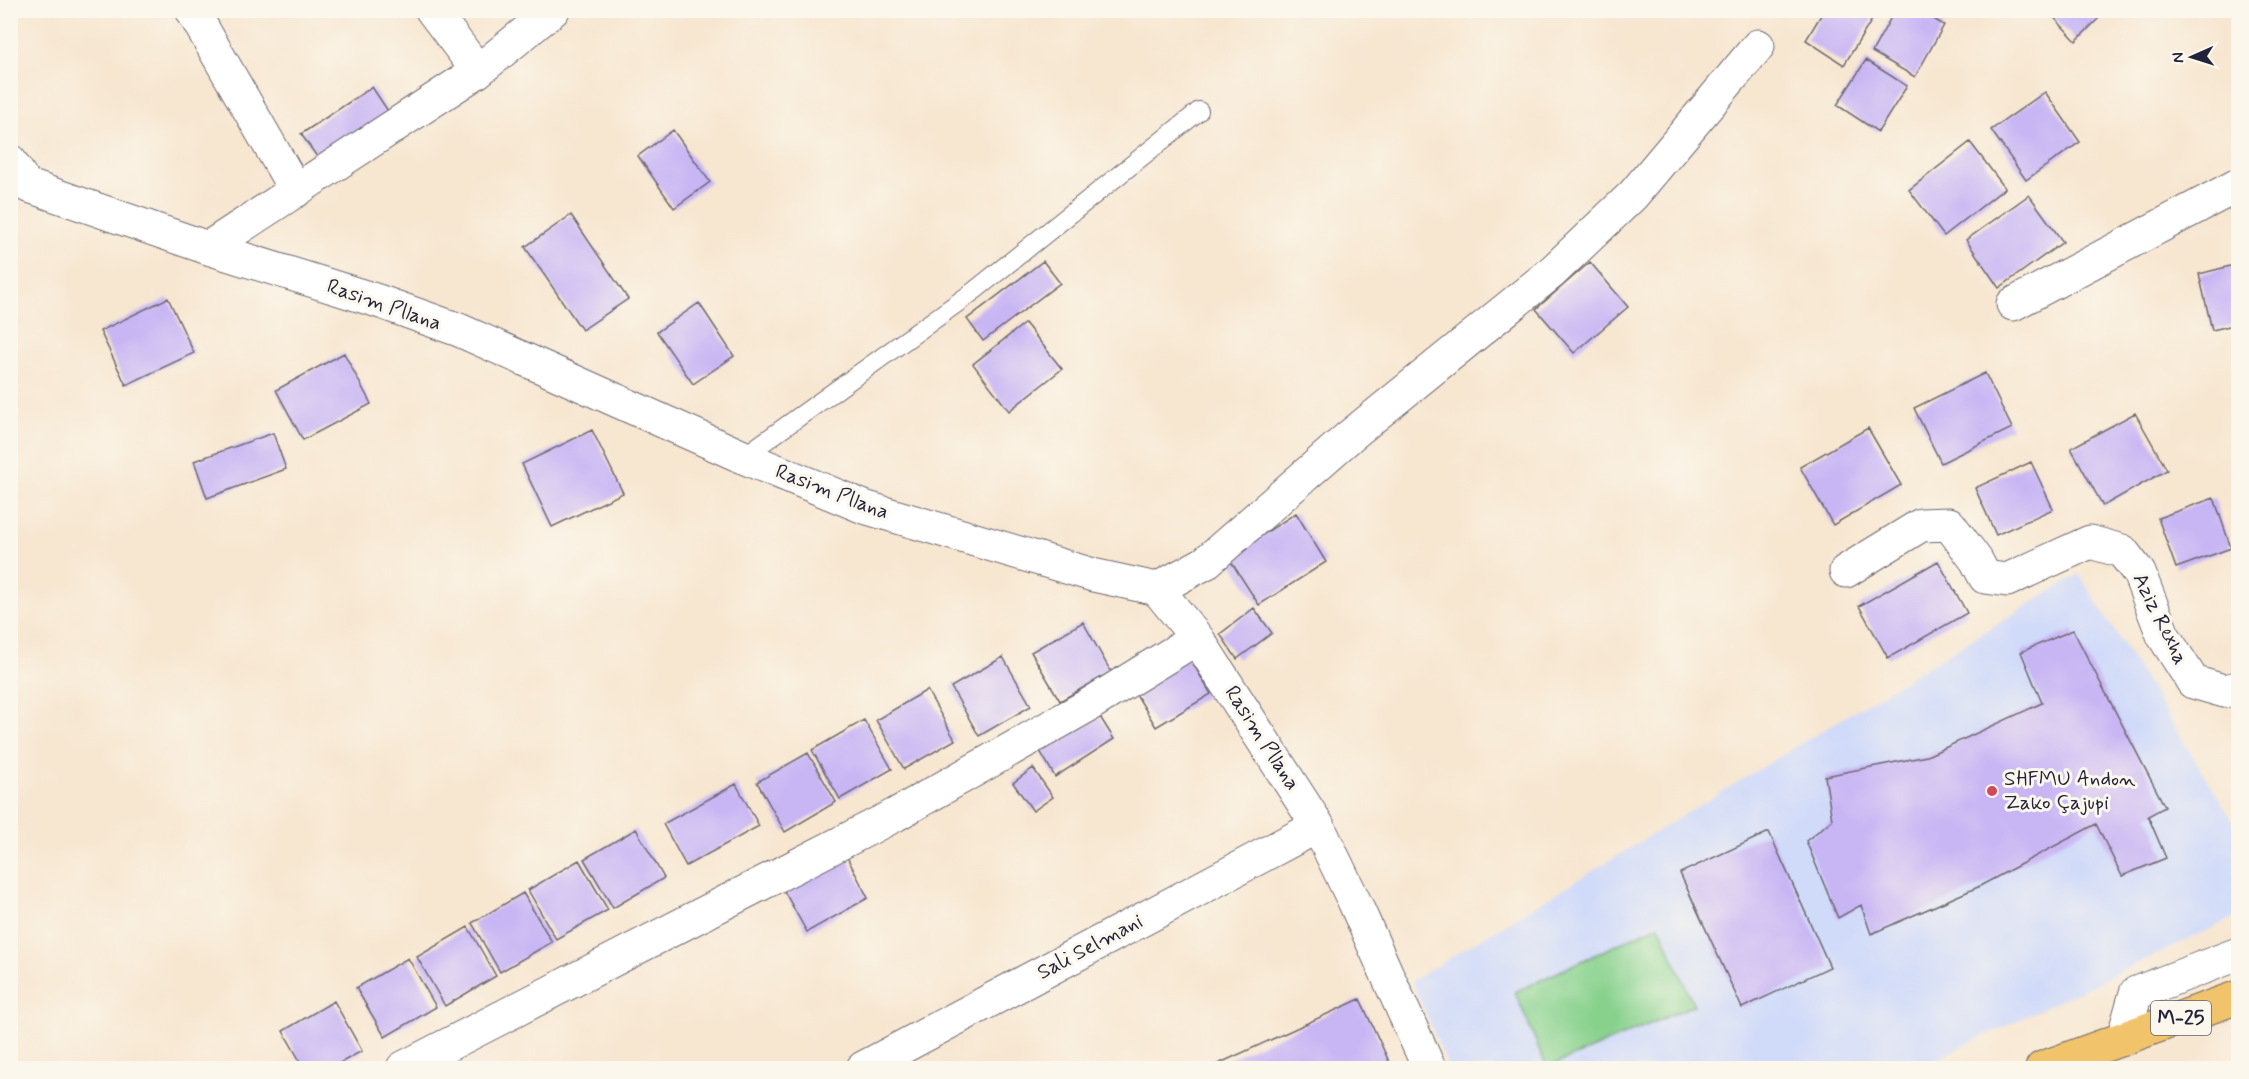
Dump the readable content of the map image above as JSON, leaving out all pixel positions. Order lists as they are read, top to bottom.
{
  "streets": {
    "main road": ["M-25"],
    "street": ["Rasim Pllana", "Aziz Rexha", "Sali Selmani"]
  },
  "crossings": [
    ["Rasim Pllana", "Sali Selmani"]
  ],
  "places": ["SHFMU Andon Zako Çajupi"],
  "north": "left"
}
